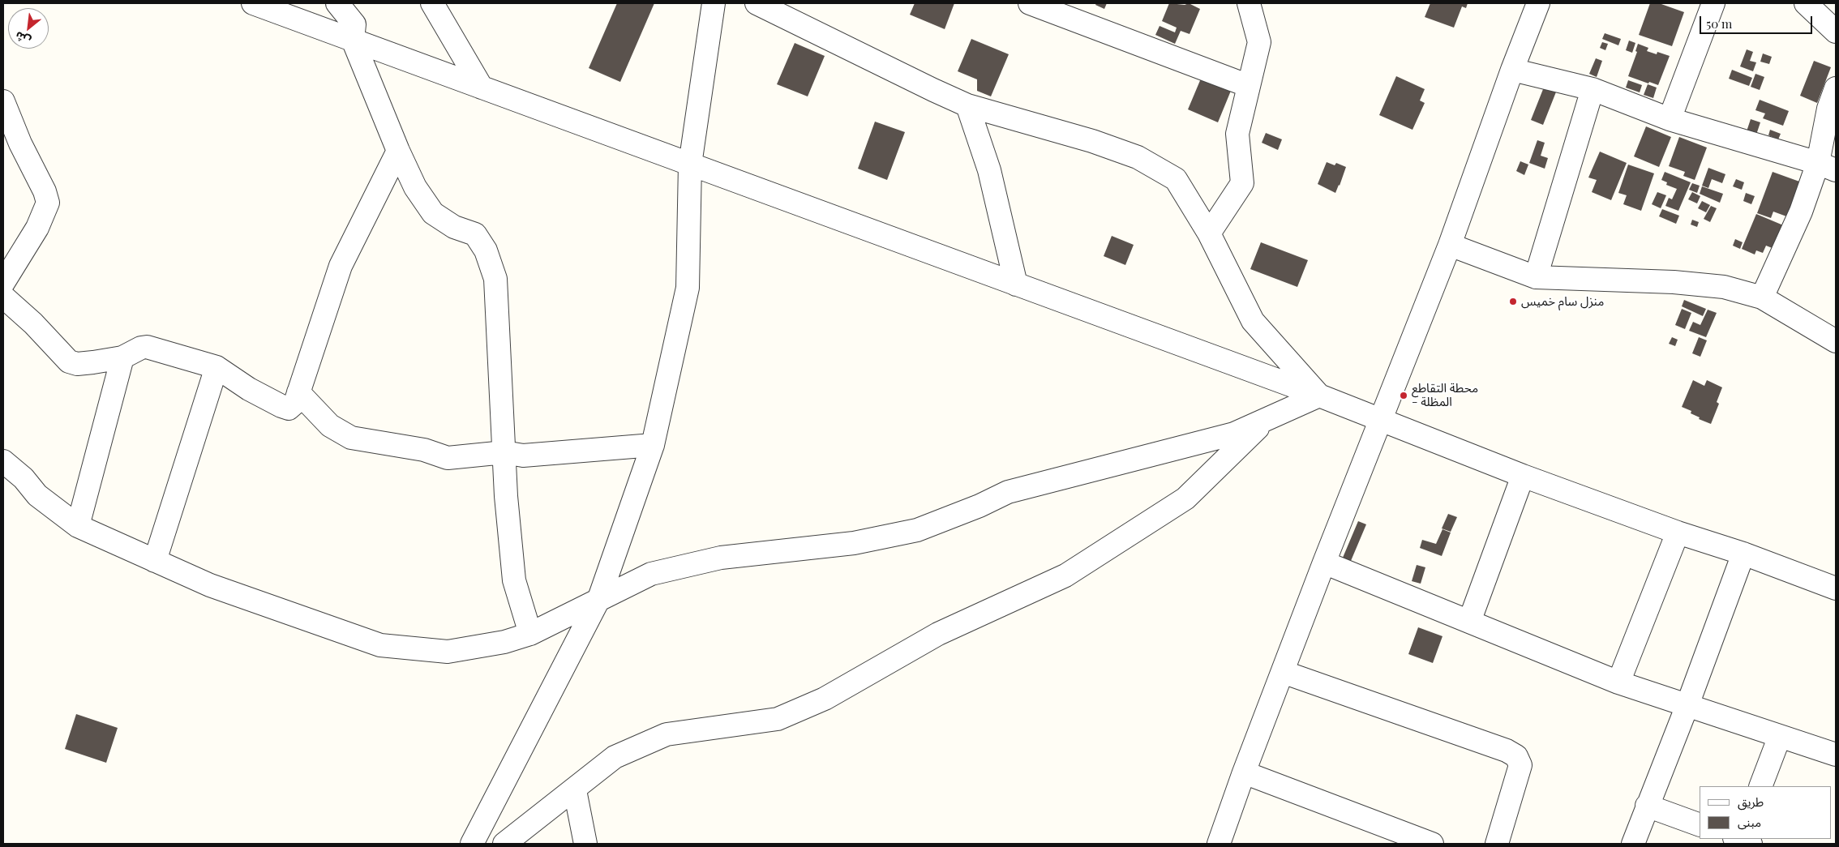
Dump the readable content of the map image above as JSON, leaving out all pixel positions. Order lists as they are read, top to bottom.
{
  "places": ["منزل سام خميس", "محطة التقاطع - المظلة"],
  "legend": ["طريق", "مبنى"],
  "scale_bar": "50 m",
  "north": "bottom left"
}
